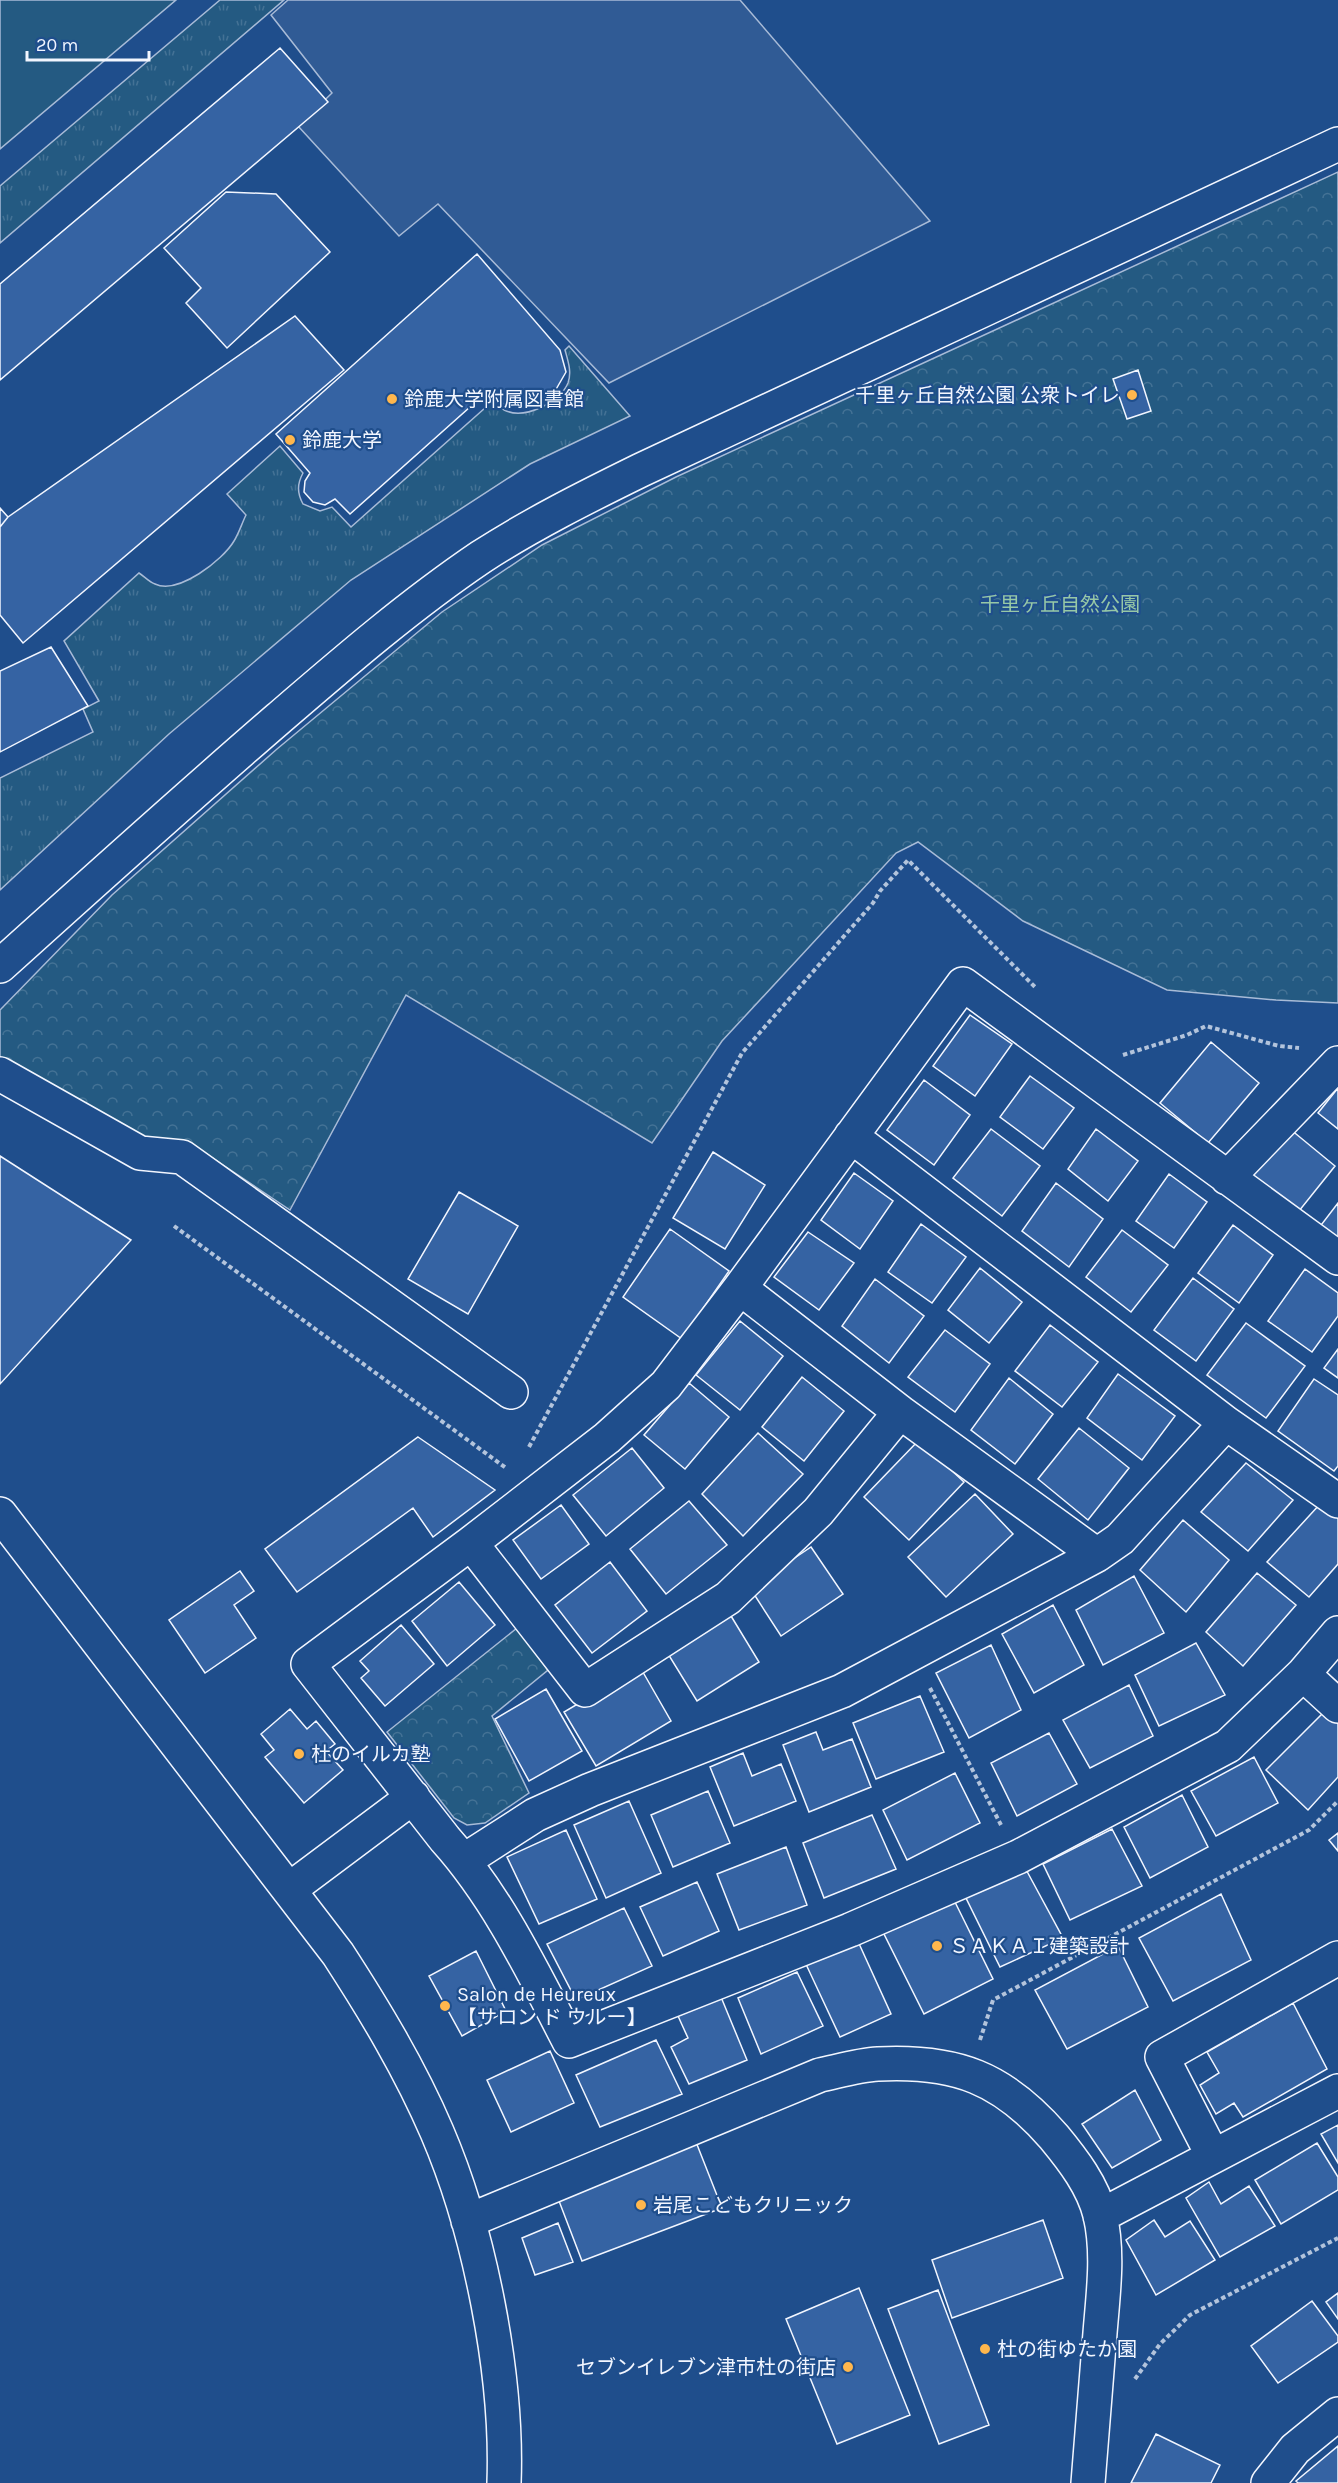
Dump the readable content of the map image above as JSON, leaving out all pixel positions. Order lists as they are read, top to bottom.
{
  "parks": ["千里ヶ丘自然公園"],
  "places": [
    "千里ヶ丘自然公園 公衆トイレ",
    "鈴鹿大学附属図書館",
    "鈴鹿大学",
    "杜のイルカ塾",
    "ＳＡＫＡＩ建築設計",
    "Salon de Heureux 【サロン ド ウルー】",
    "岩尾こどもクリニック",
    "杜の街ゆたか園",
    "セブンイレブン津市杜の街店"
  ],
  "scale_bar": "20 m"
}
